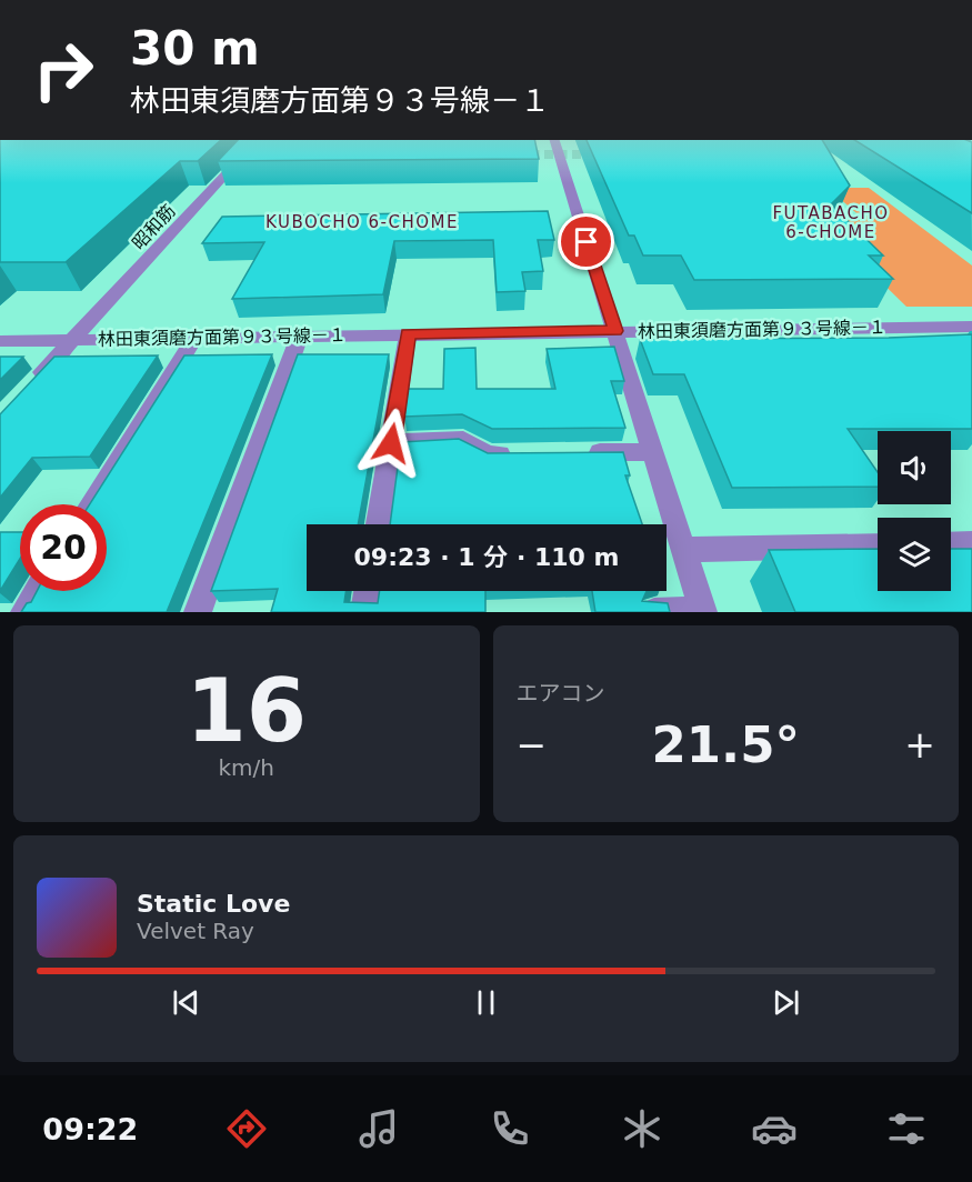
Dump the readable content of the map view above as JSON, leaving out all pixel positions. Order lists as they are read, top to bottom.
{
  "streets": {
    "street": ["昭和筋", "林田東須磨方面第９３号線－１"]
  },
  "crossings": [
    ["昭和筋", "林田東須磨方面第９３号線－１"]
  ],
  "districts": ["FUTABACHO 6-CHOME", "KUBOCHO 6-CHOME"],
  "page": {
    "turn": ["30 m", "林田東須磨方面第９３号線－１"],
    "limit": "20",
    "trip": "09:23 · 1 分 · 110 m",
    "tile": [
      ["16", "km/h"],
      "エアコン"
    ],
    "heat": ["−", "21.5°", "+"],
    "song": ["Static Love", "Velvet Ray"],
    "tabs": "09:22"
  }
}
